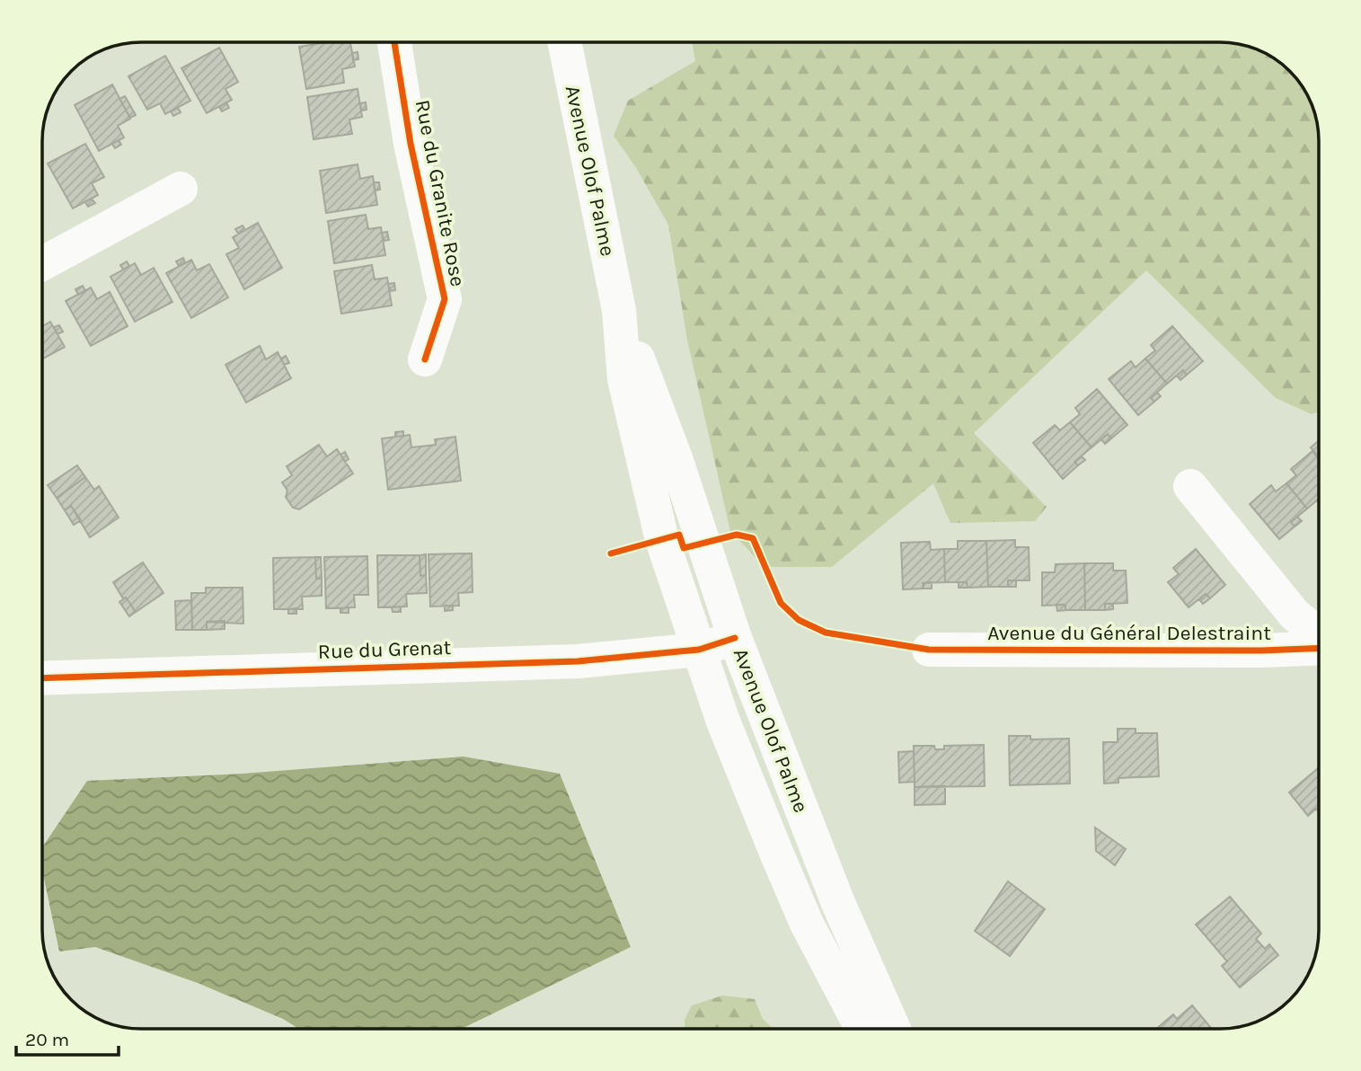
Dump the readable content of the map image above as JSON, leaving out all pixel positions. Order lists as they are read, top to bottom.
{
  "streets": {
    "main road": [
      "Avenue Olof Palme",
      "Rue du Granite Rose",
      "Avenue du Général Delestraint",
      "Rue du Grenat"
    ]
  },
  "crossings": [
    ["Avenue Olof Palme", "Rue du Grenat"]
  ],
  "scale_bar": "20 m"
}
